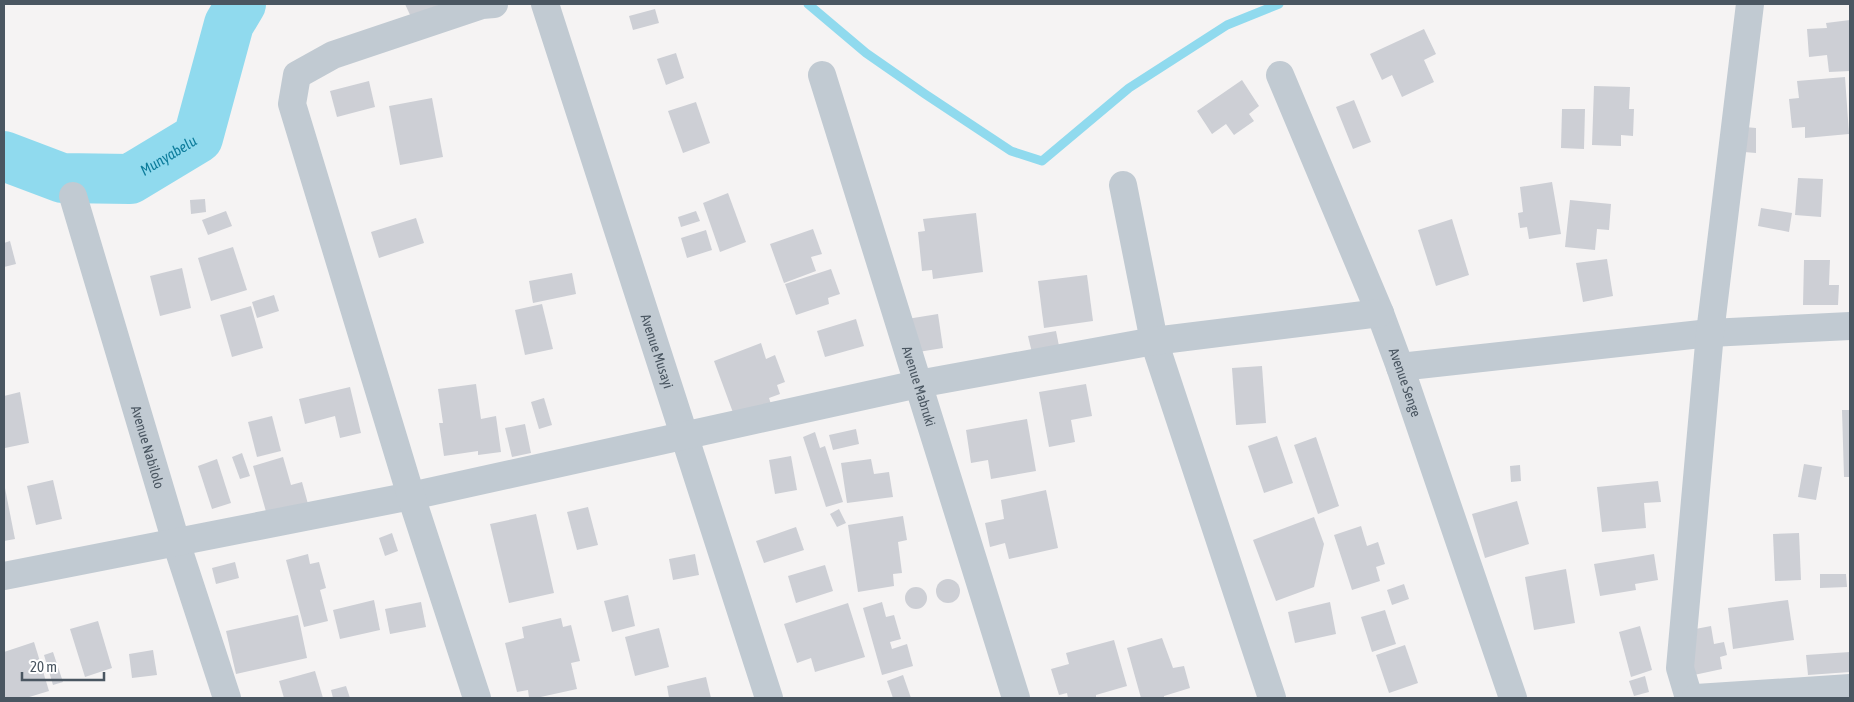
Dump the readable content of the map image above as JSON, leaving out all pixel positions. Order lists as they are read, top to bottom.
{
  "streets": {
    "street": [
      "Avenue Musayi",
      "Avenue Senge",
      "Avenue Mabruki",
      "Avenue Nabilolo"
    ]
  },
  "water": ["Munyabelu"],
  "scale_bar": "20 m"
}
